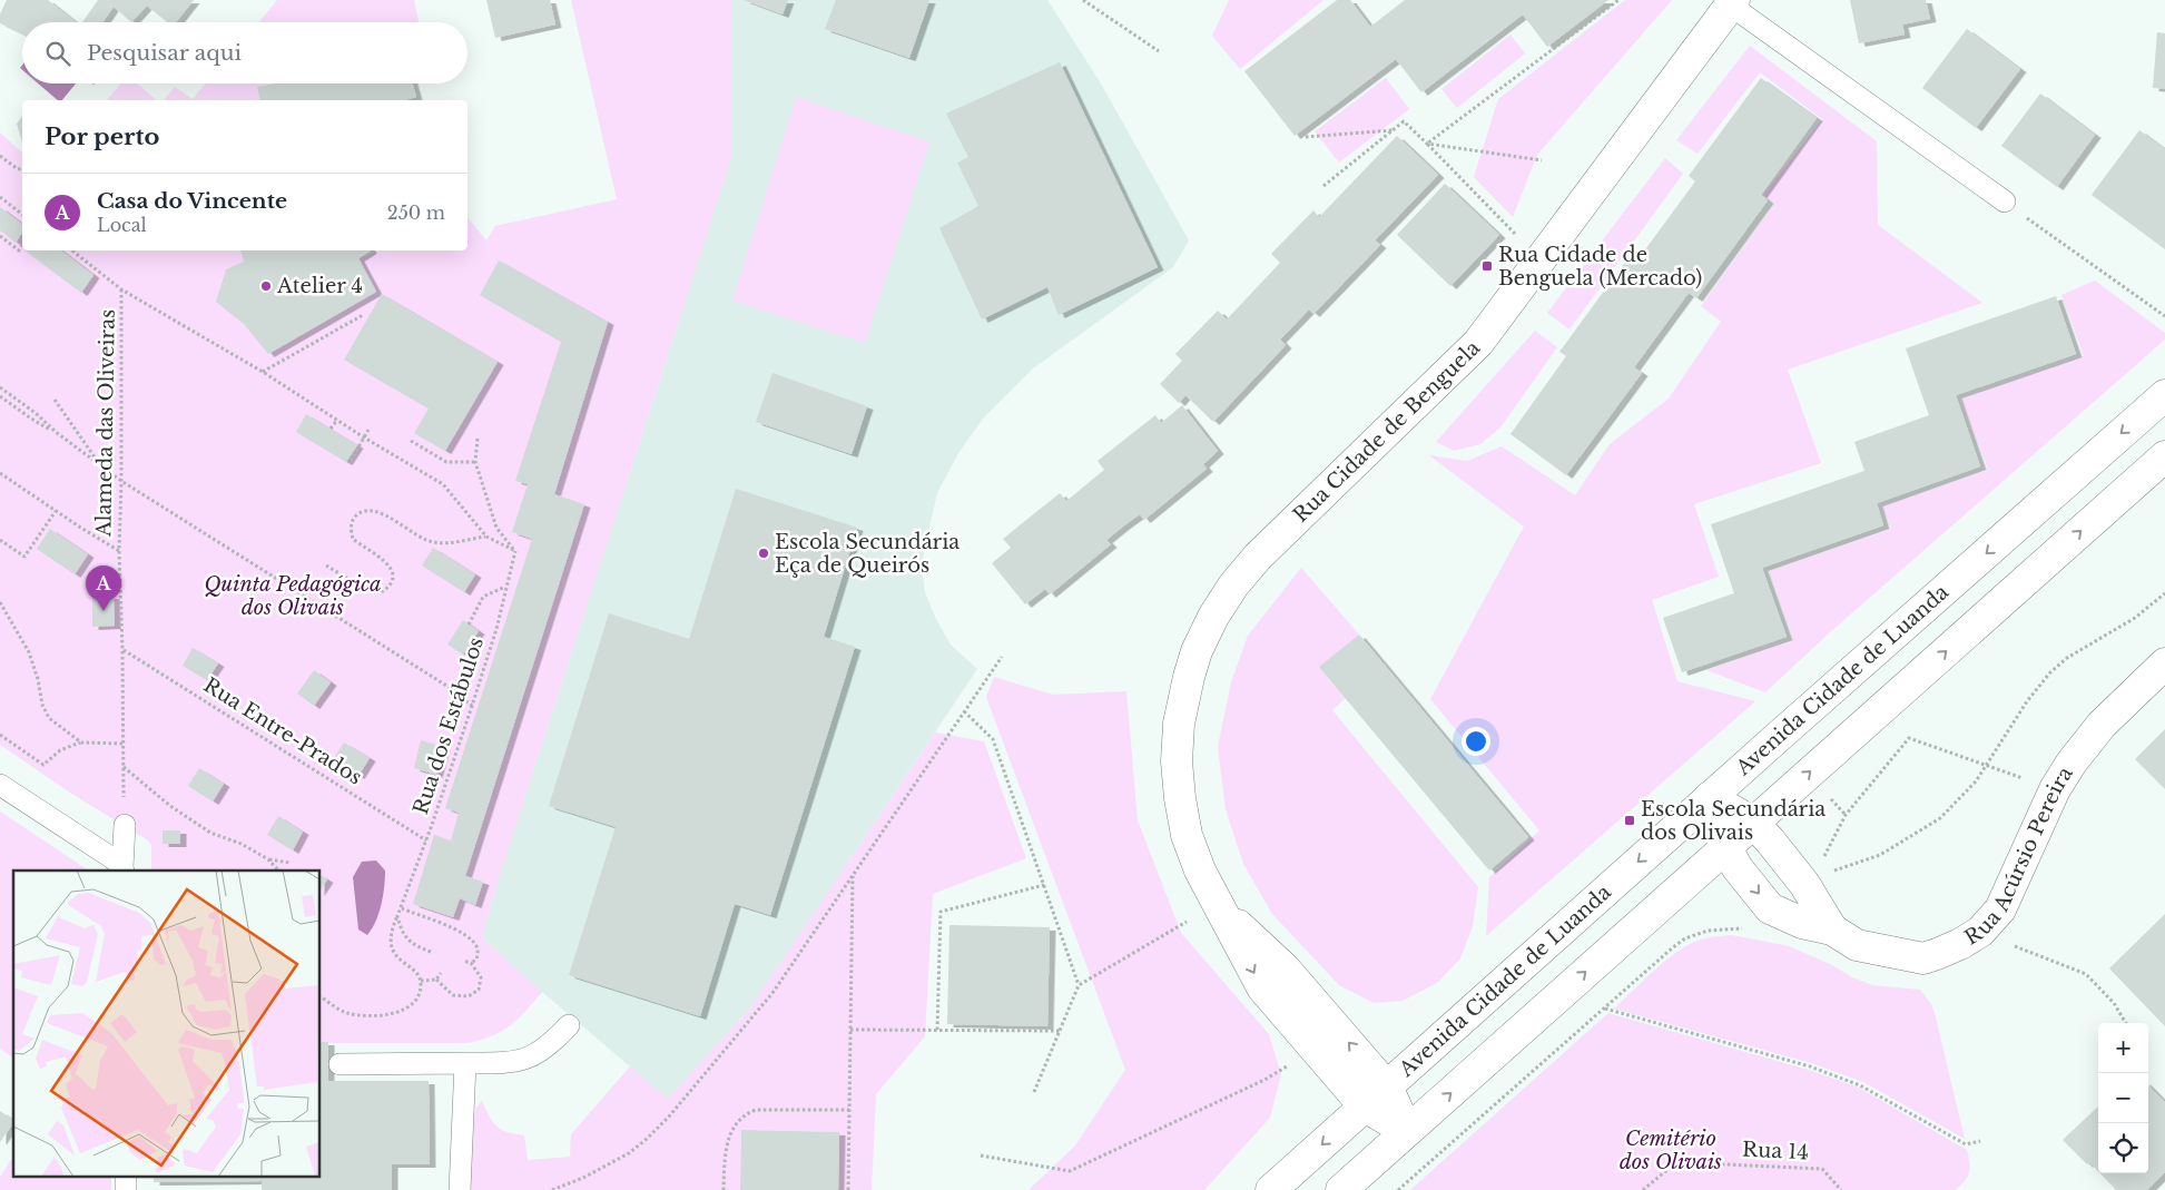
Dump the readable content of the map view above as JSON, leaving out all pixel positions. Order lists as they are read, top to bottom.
{
  "streets": {
    "street": ["Rua Cidade de Benguela", "Avenida Cidade de Luanda", "Rua Acúrsio Pereira"],
    "path": [
      "Alameda das Oliveiras",
      "Rua dos Estábulos",
      "Rua Entre-Prados",
      "Rua 14"
    ]
  },
  "crossings": [
    ["Alameda das Oliveiras", "Rua Entre-Prados"],
    ["Rua Cidade de Benguela", "Avenida Cidade de Luanda"],
    ["Avenida Cidade de Luanda", "Rua Acúrsio Pereira"],
    ["Rua dos Estábulos", "Rua Entre-Prados"]
  ],
  "parks": ["Quinta Pedagógica dos Olivais", "Cemitério dos Olivais"],
  "places": {
    "transit": ["Rua Cidade de Benguela (Mercado)", "Escola Secundária dos Olivais"],
    "other": ["Atelier 4", "Escola Secundária Eça de Queirós"]
  },
  "page": {
    "search": "Pesquisar aqui",
    "heading": "Por perto",
    "list": [
      {
        "mark": "A",
        "name": "Casa do Vincente",
        "note": "Local",
        "value": "250 m"
      }
    ],
    "pins": "A",
    "map_buttons": ["+", "−"]
  }
}
